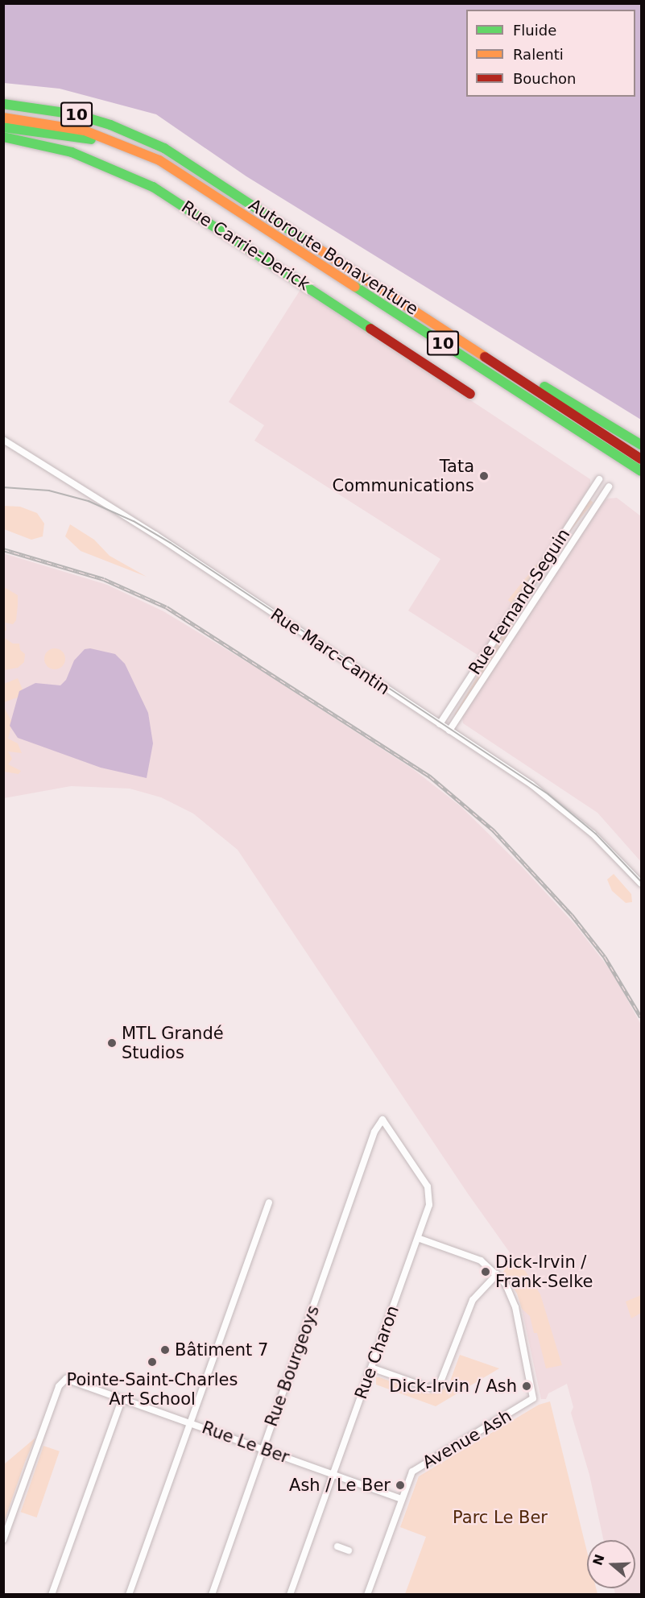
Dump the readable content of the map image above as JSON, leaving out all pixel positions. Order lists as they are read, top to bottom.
{
  "streets": {
    "main road": ["10", "Rue Carrie-Derick", "Autoroute Bonaventure"],
    "street": [
      "Rue Fernand-Seguin",
      "Rue Marc-Cantin",
      "Rue Charon",
      "Rue Bourgeoys",
      "Avenue Ash",
      "Rue Le Ber"
    ]
  },
  "crossings": [
    ["Rue Fernand-Seguin", "Rue Marc-Cantin"],
    ["Rue Charon", "Rue Bourgeoys"],
    ["Rue Charon", "Rue Le Ber"],
    ["Rue Bourgeoys", "Rue Le Ber"],
    ["Avenue Ash", "Rue Le Ber"]
  ],
  "parks": ["Parc Le Ber"],
  "places": [
    "Tata Communications",
    "MTL Grandé Studios",
    "Dick-Irvin / Frank-Selke",
    "Bâtiment 7",
    "Pointe-Saint-Charles Art School",
    "Dick-Irvin / Ash",
    "Ash / Le Ber"
  ],
  "legend": ["Fluide", "Ralenti", "Bouchon"],
  "north": "left"
}
